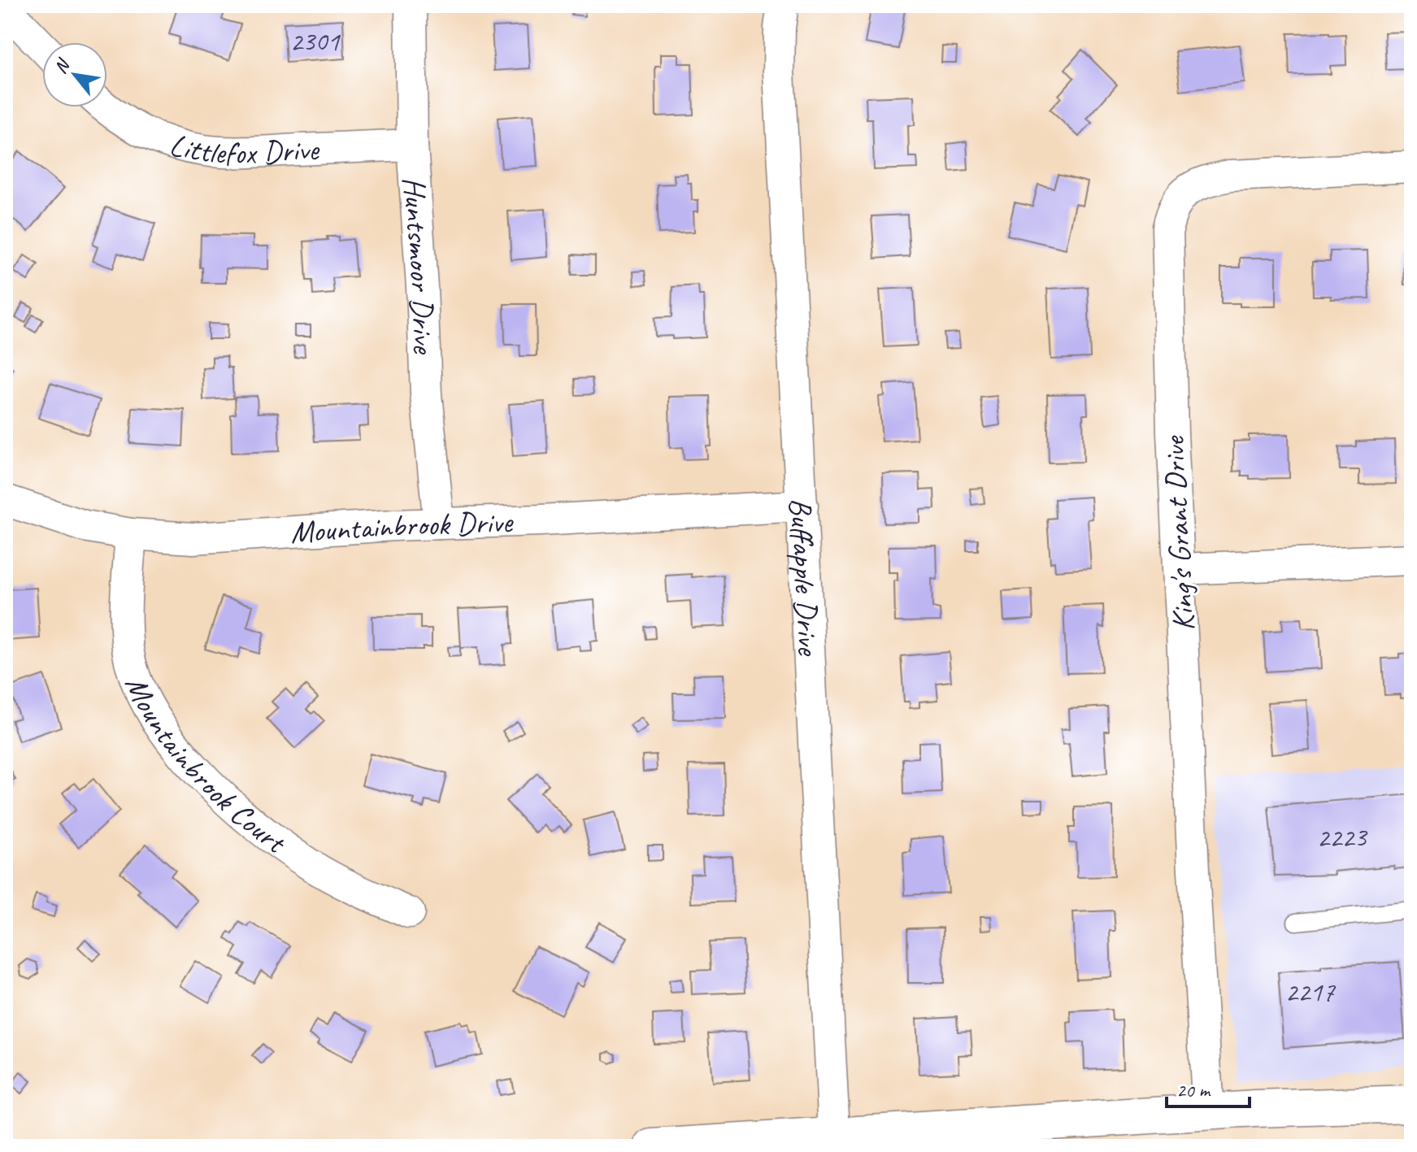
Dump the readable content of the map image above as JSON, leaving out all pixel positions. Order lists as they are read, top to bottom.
{
  "streets": {
    "street": [
      "Littlefox Drive",
      "Huntsmoor Drive",
      "Mountainbrook Drive",
      "King's Grant Drive",
      "Buffapple Drive",
      "Mountainbrook Court"
    ]
  },
  "crossings": [
    ["Littlefox Drive", "Huntsmoor Drive"],
    ["Huntsmoor Drive", "Mountainbrook Drive"],
    ["Mountainbrook Drive", "Buffapple Drive"],
    ["Mountainbrook Drive", "Mountainbrook Court"]
  ],
  "house_numbers": ["2301", "2223", "2217"],
  "scale_bar": "20 m",
  "north": "top left"
}
